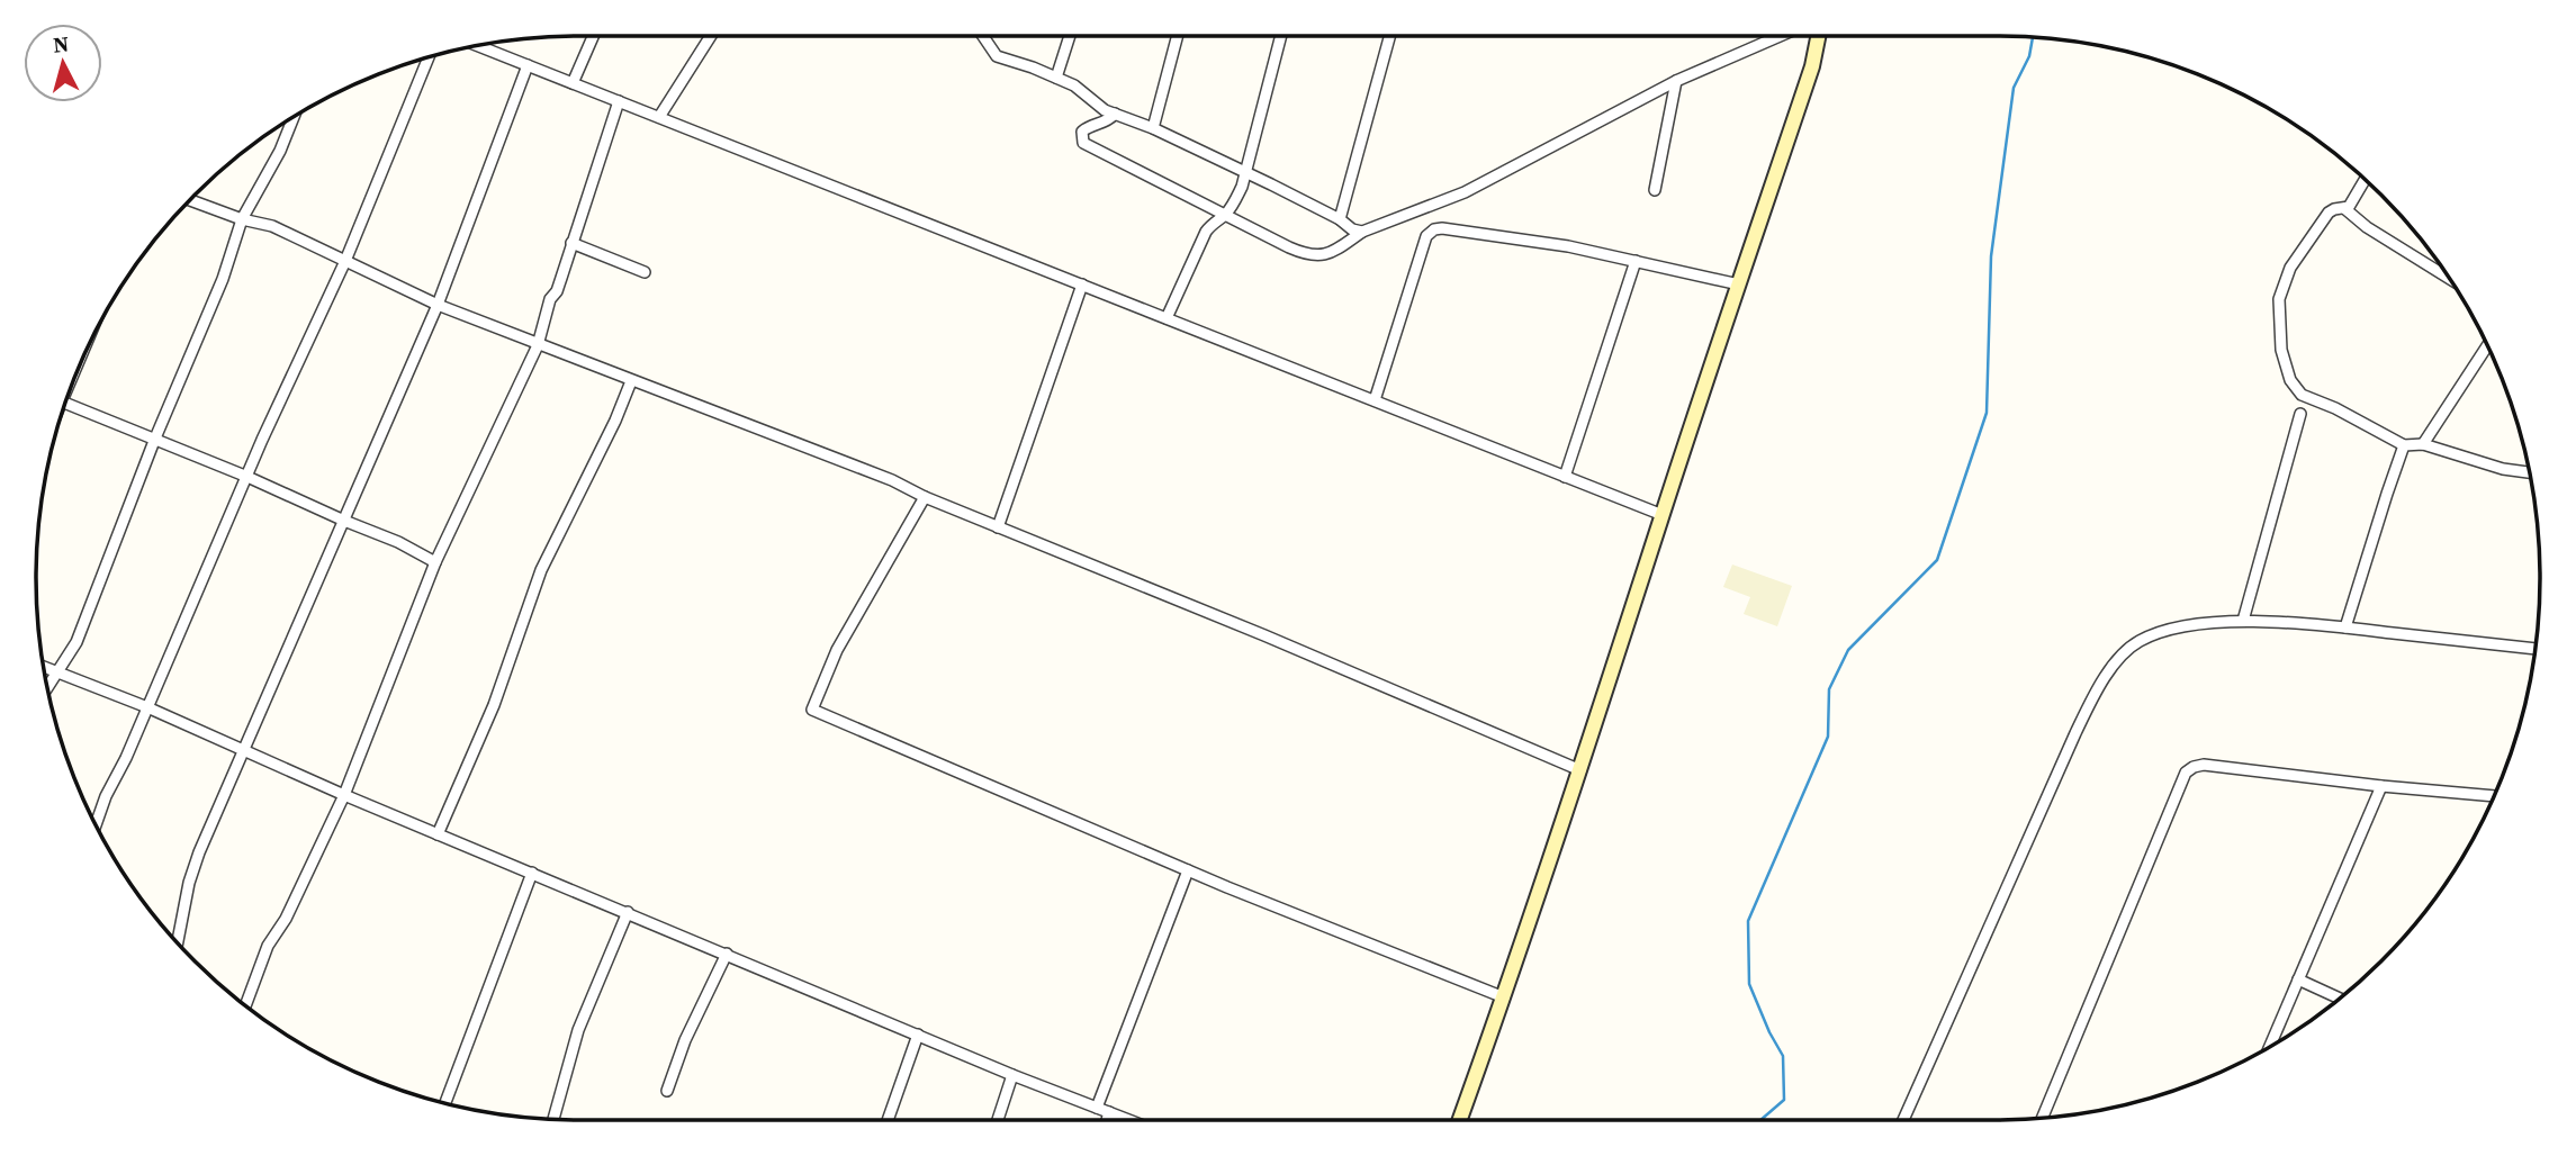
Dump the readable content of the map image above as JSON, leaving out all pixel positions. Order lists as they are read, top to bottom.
{
  "north": "top"
}
